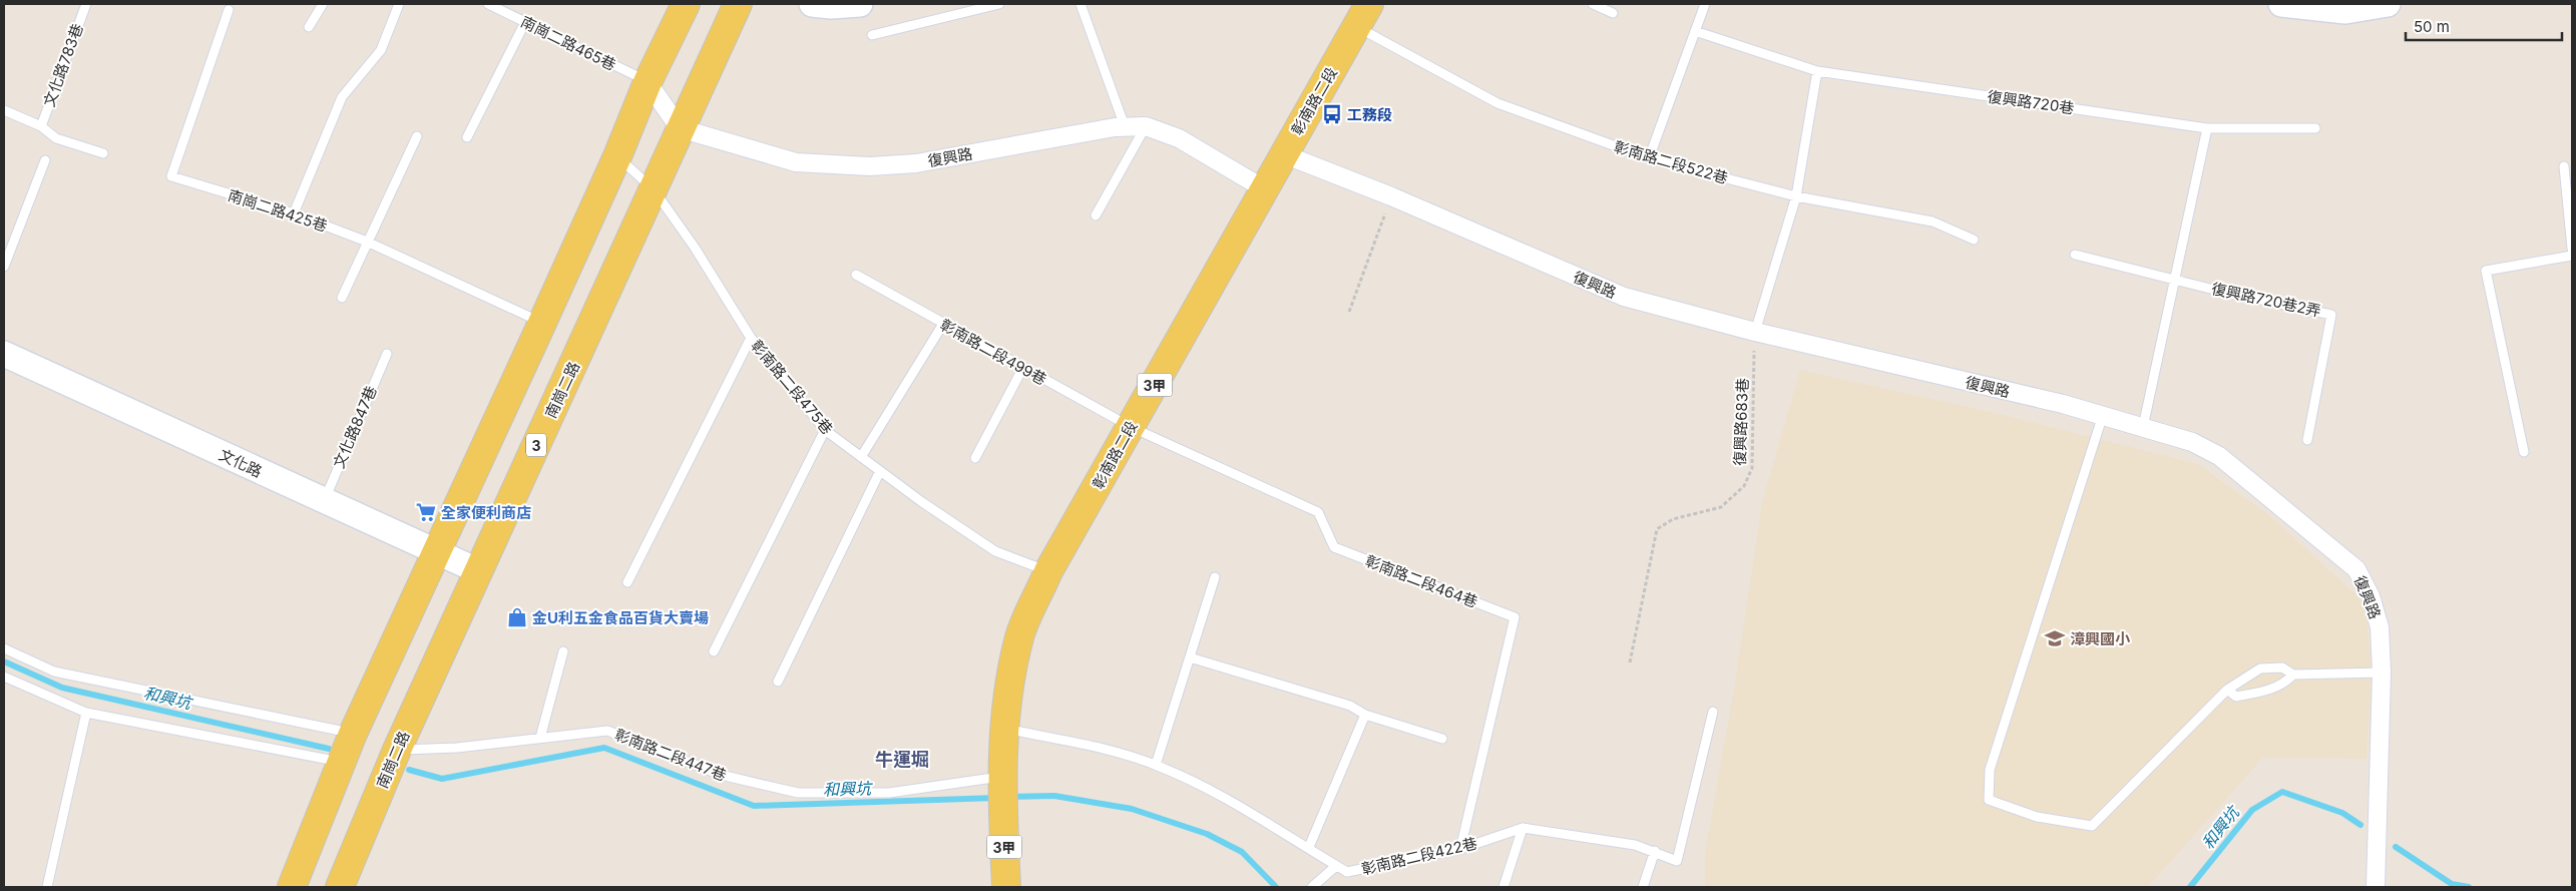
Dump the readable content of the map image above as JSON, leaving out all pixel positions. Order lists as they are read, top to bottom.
{
  "streets": {
    "main road": [
      "彰南路二段",
      "3甲",
      "南崗二路",
      "3"
    ],
    "street": ["復興路", "文化路"],
    "lane": [
      "南崗二路465巷",
      "文化路783巷",
      "復興路720巷",
      "彰南路二段522巷",
      "南崗二路425巷",
      "復興路720巷2弄",
      "彰南路二段499巷",
      "彰南路二段475巷",
      "文化路847巷",
      "彰南路二段464巷",
      "彰南路二段447巷",
      "彰南路二段422巷"
    ],
    "path": ["復興路683巷"]
  },
  "crossings": [
    ["彰南路二段", "復興路"],
    ["彰南路二段", "彰南路二段522巷"],
    ["彰南路二段", "彰南路二段499巷"],
    ["彰南路二段", "彰南路二段475巷"],
    ["彰南路二段", "彰南路二段464巷"],
    ["彰南路二段", "彰南路二段447巷"],
    ["彰南路二段", "彰南路二段422巷"],
    ["復興路", "南崗二路"],
    ["復興路", "復興路683巷"],
    ["彰南路二段499巷", "彰南路二段464巷"],
    ["彰南路二段475巷", "南崗二路"],
    ["南崗二路", "文化路"],
    ["南崗二路", "彰南路二段447巷"],
    ["文化路847巷", "文化路"],
    ["彰南路二段464巷", "彰南路二段422巷"]
  ],
  "districts": ["牛運堀"],
  "water": ["和興坑"],
  "places": {
    "bus stop": ["工務段"],
    "supermarket": ["全家便利商店"],
    "shop": ["金U利五金食品百貨大賣場"],
    "school or university": ["漳興國小"]
  },
  "scale_bar": "50 m"
}
